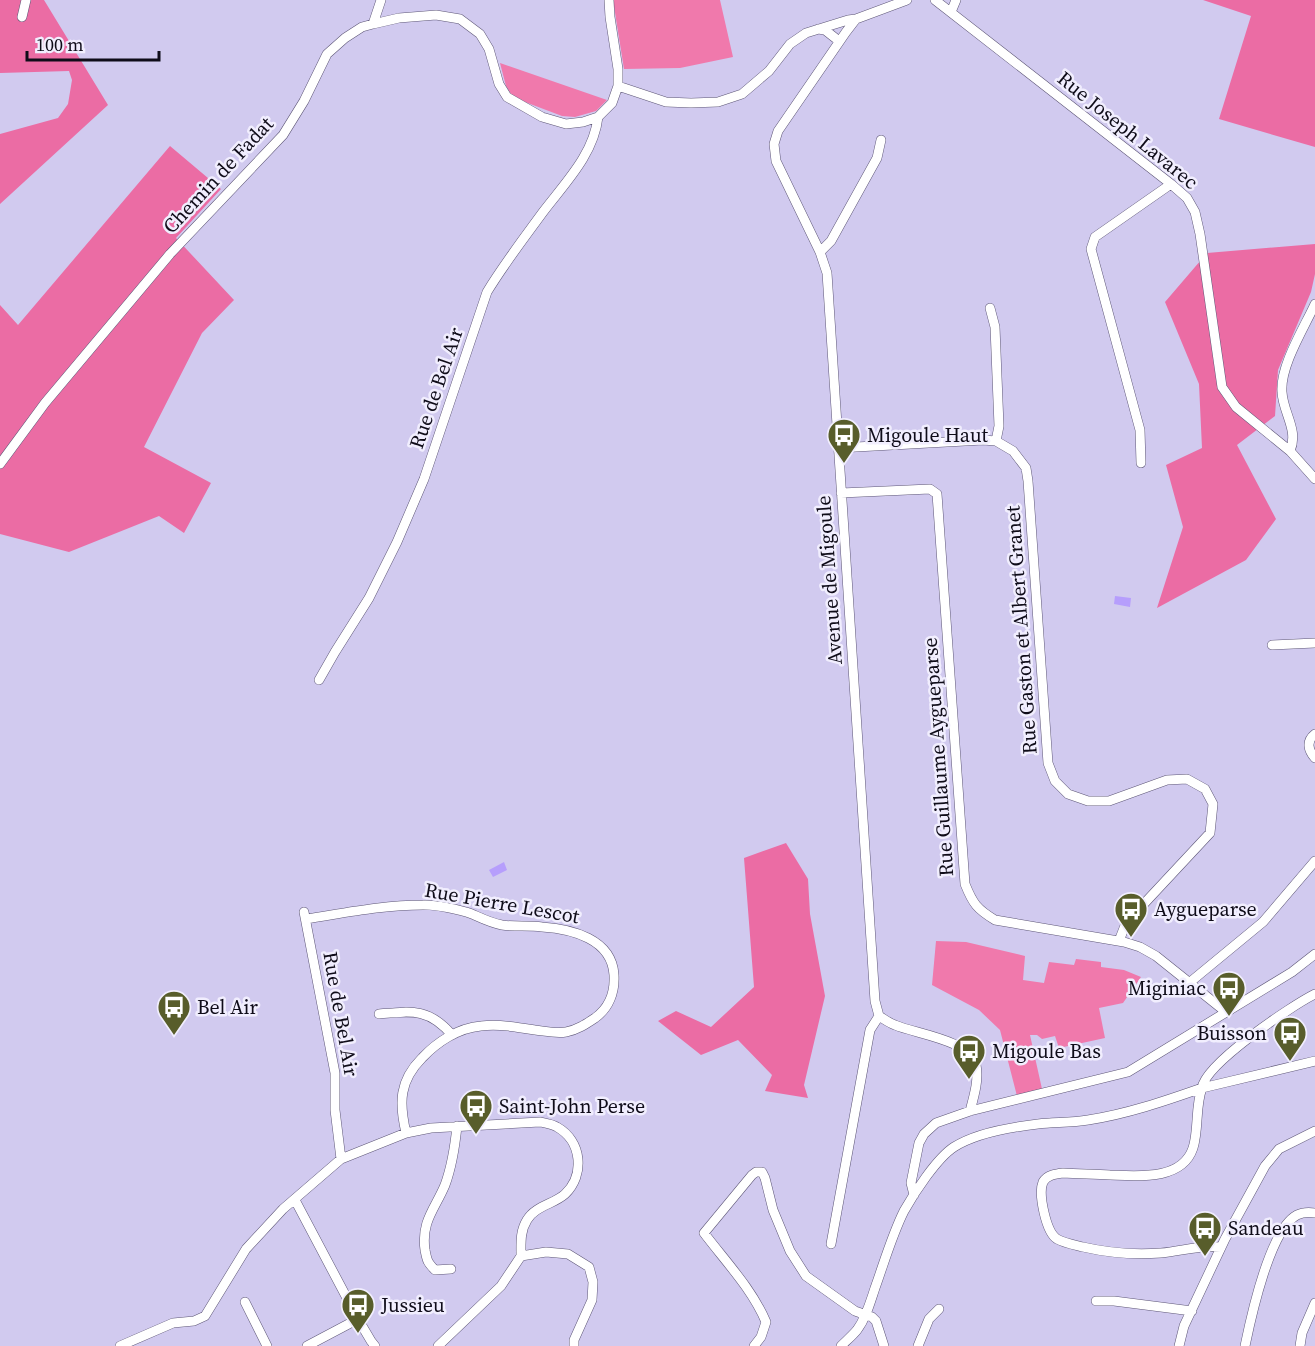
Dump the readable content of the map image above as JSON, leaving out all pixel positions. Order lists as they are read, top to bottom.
{
  "streets": {
    "street": [
      "Rue Joseph Lavarec",
      "Chemin de Fadat",
      "Rue de Bel Air",
      "Avenue de Migoule",
      "Rue Gaston et Albert Granet",
      "Rue Guillaume Aygueparse",
      "Rue Pierre Lescot"
    ]
  },
  "crossings": [
    ["Chemin de Fadat", "Rue de Bel Air"],
    ["Rue de Bel Air", "Rue Pierre Lescot"],
    ["Avenue de Migoule", "Rue Guillaume Aygueparse"],
    ["Rue Gaston et Albert Granet", "Rue Guillaume Aygueparse"]
  ],
  "places": {
    "bus stop": [
      "Migoule Haut",
      "Aygueparse",
      "Miginiac",
      "Bel Air",
      "Buisson",
      "Migoule Bas",
      "Saint-John Perse",
      "Sandeau",
      "Jussieu"
    ]
  },
  "scale_bar": "100 m"
}
